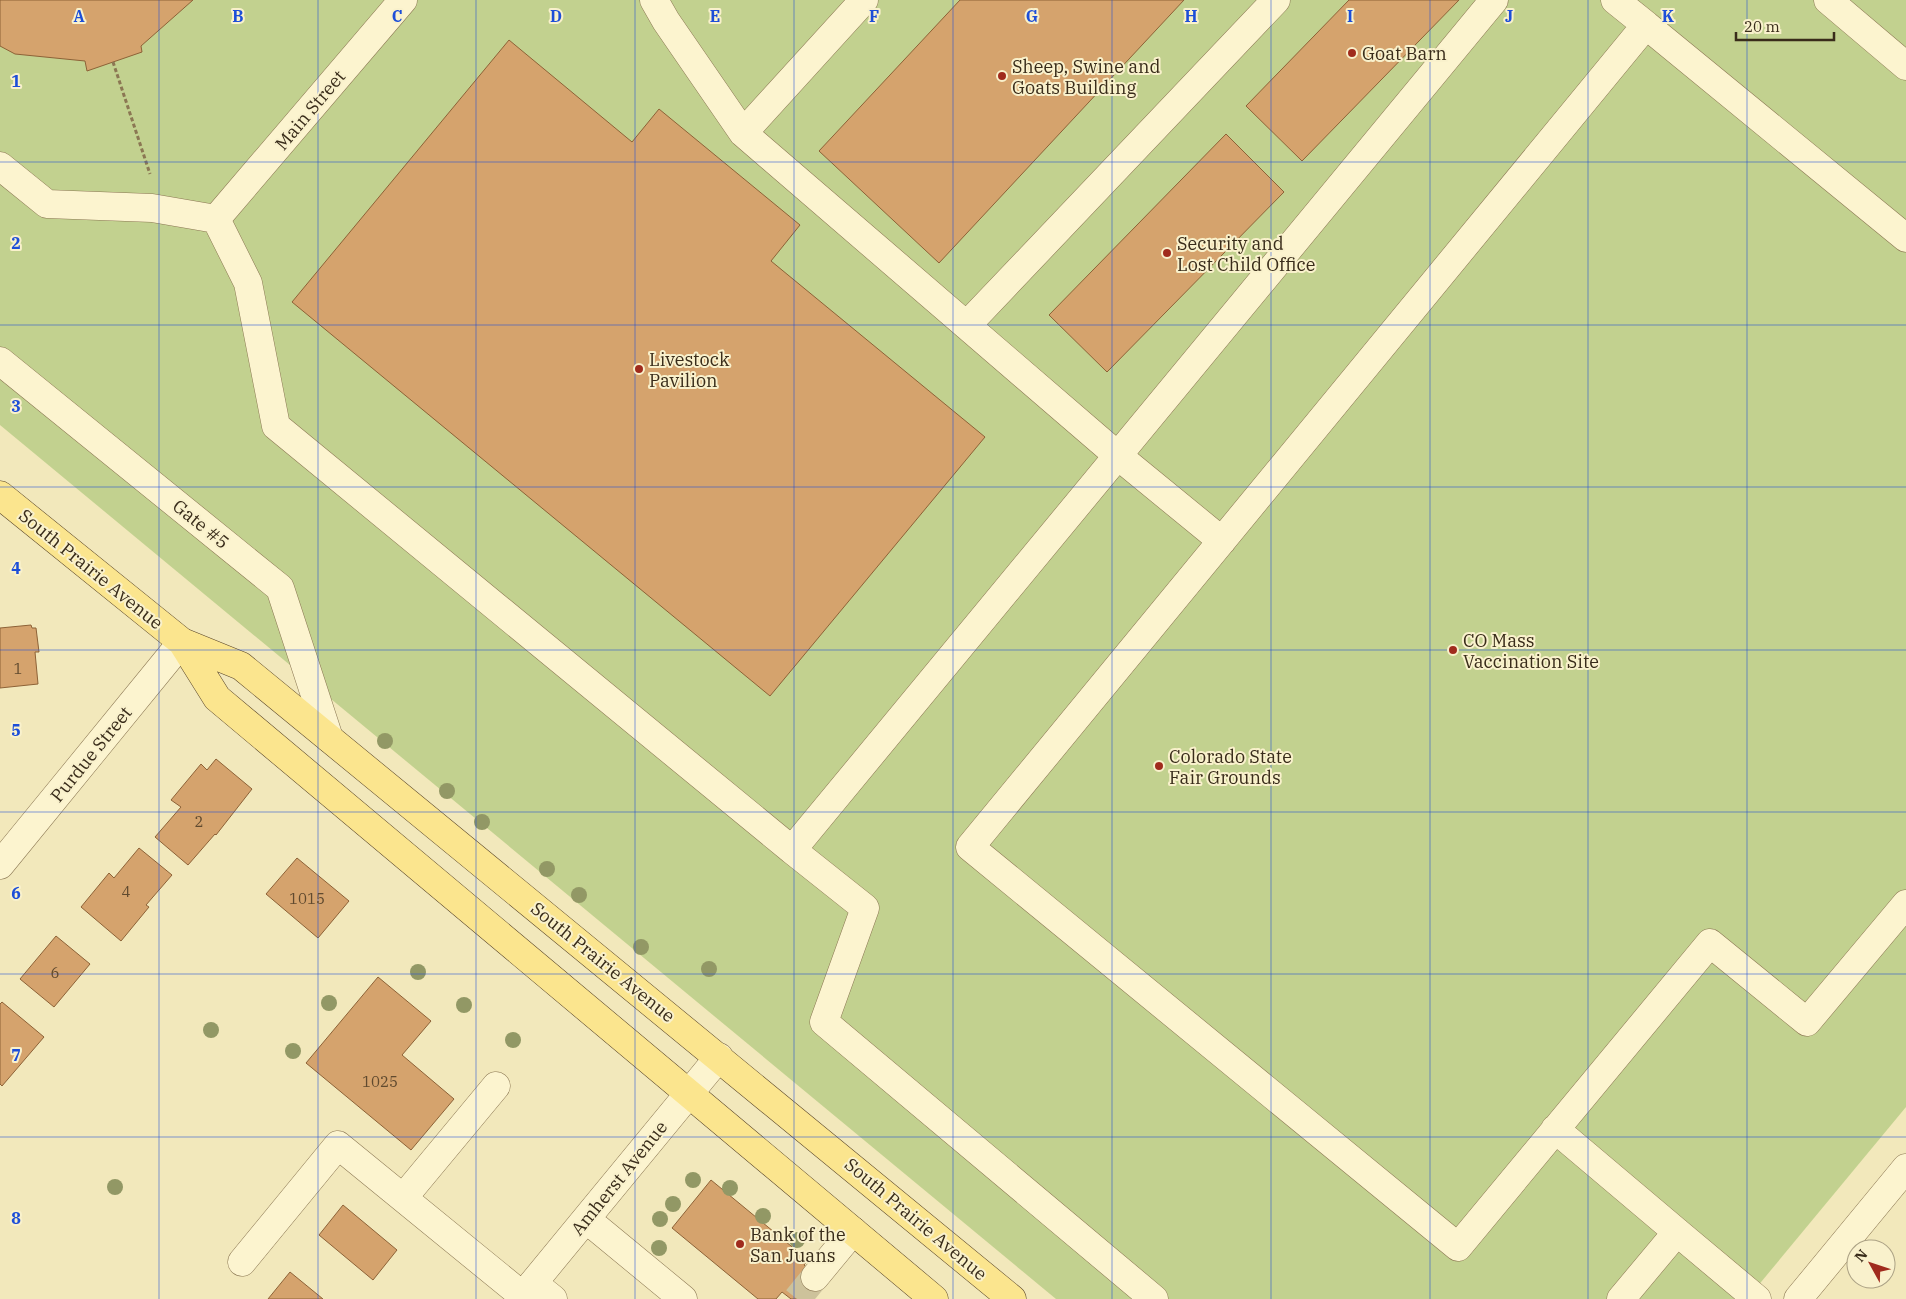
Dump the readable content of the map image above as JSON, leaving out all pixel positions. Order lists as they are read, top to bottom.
{
  "streets": {
    "main road": ["South Prairie Avenue"],
    "street": [
      "Main Street",
      "Gate #5",
      "Purdue Street",
      "Amherst Avenue"
    ]
  },
  "crossings": [
    ["Gate #5", "South Prairie Avenue"],
    ["South Prairie Avenue", "Purdue Street"],
    ["South Prairie Avenue", "Amherst Avenue"]
  ],
  "places": [
    "Goat Barn",
    "Sheep, Swine and Goats Building",
    "Security and Lost Child Office",
    "Livestock Pavilion",
    "CO Mass Vaccination Site",
    "Colorado State Fair Grounds",
    "Bank of the San Juans"
  ],
  "house_numbers": [
    "1",
    "2",
    "4",
    "1015",
    "6",
    "1025"
  ],
  "scale_bar": "20 m",
  "north": "top left",
  "grid": {
    "columns": [
      "A",
      "B",
      "C",
      "D",
      "E",
      "F",
      "G",
      "H",
      "I",
      "J",
      "K"
    ],
    "rows": [
      "1",
      "2",
      "3",
      "4",
      "5",
      "6",
      "7",
      "8"
    ]
  }
}
